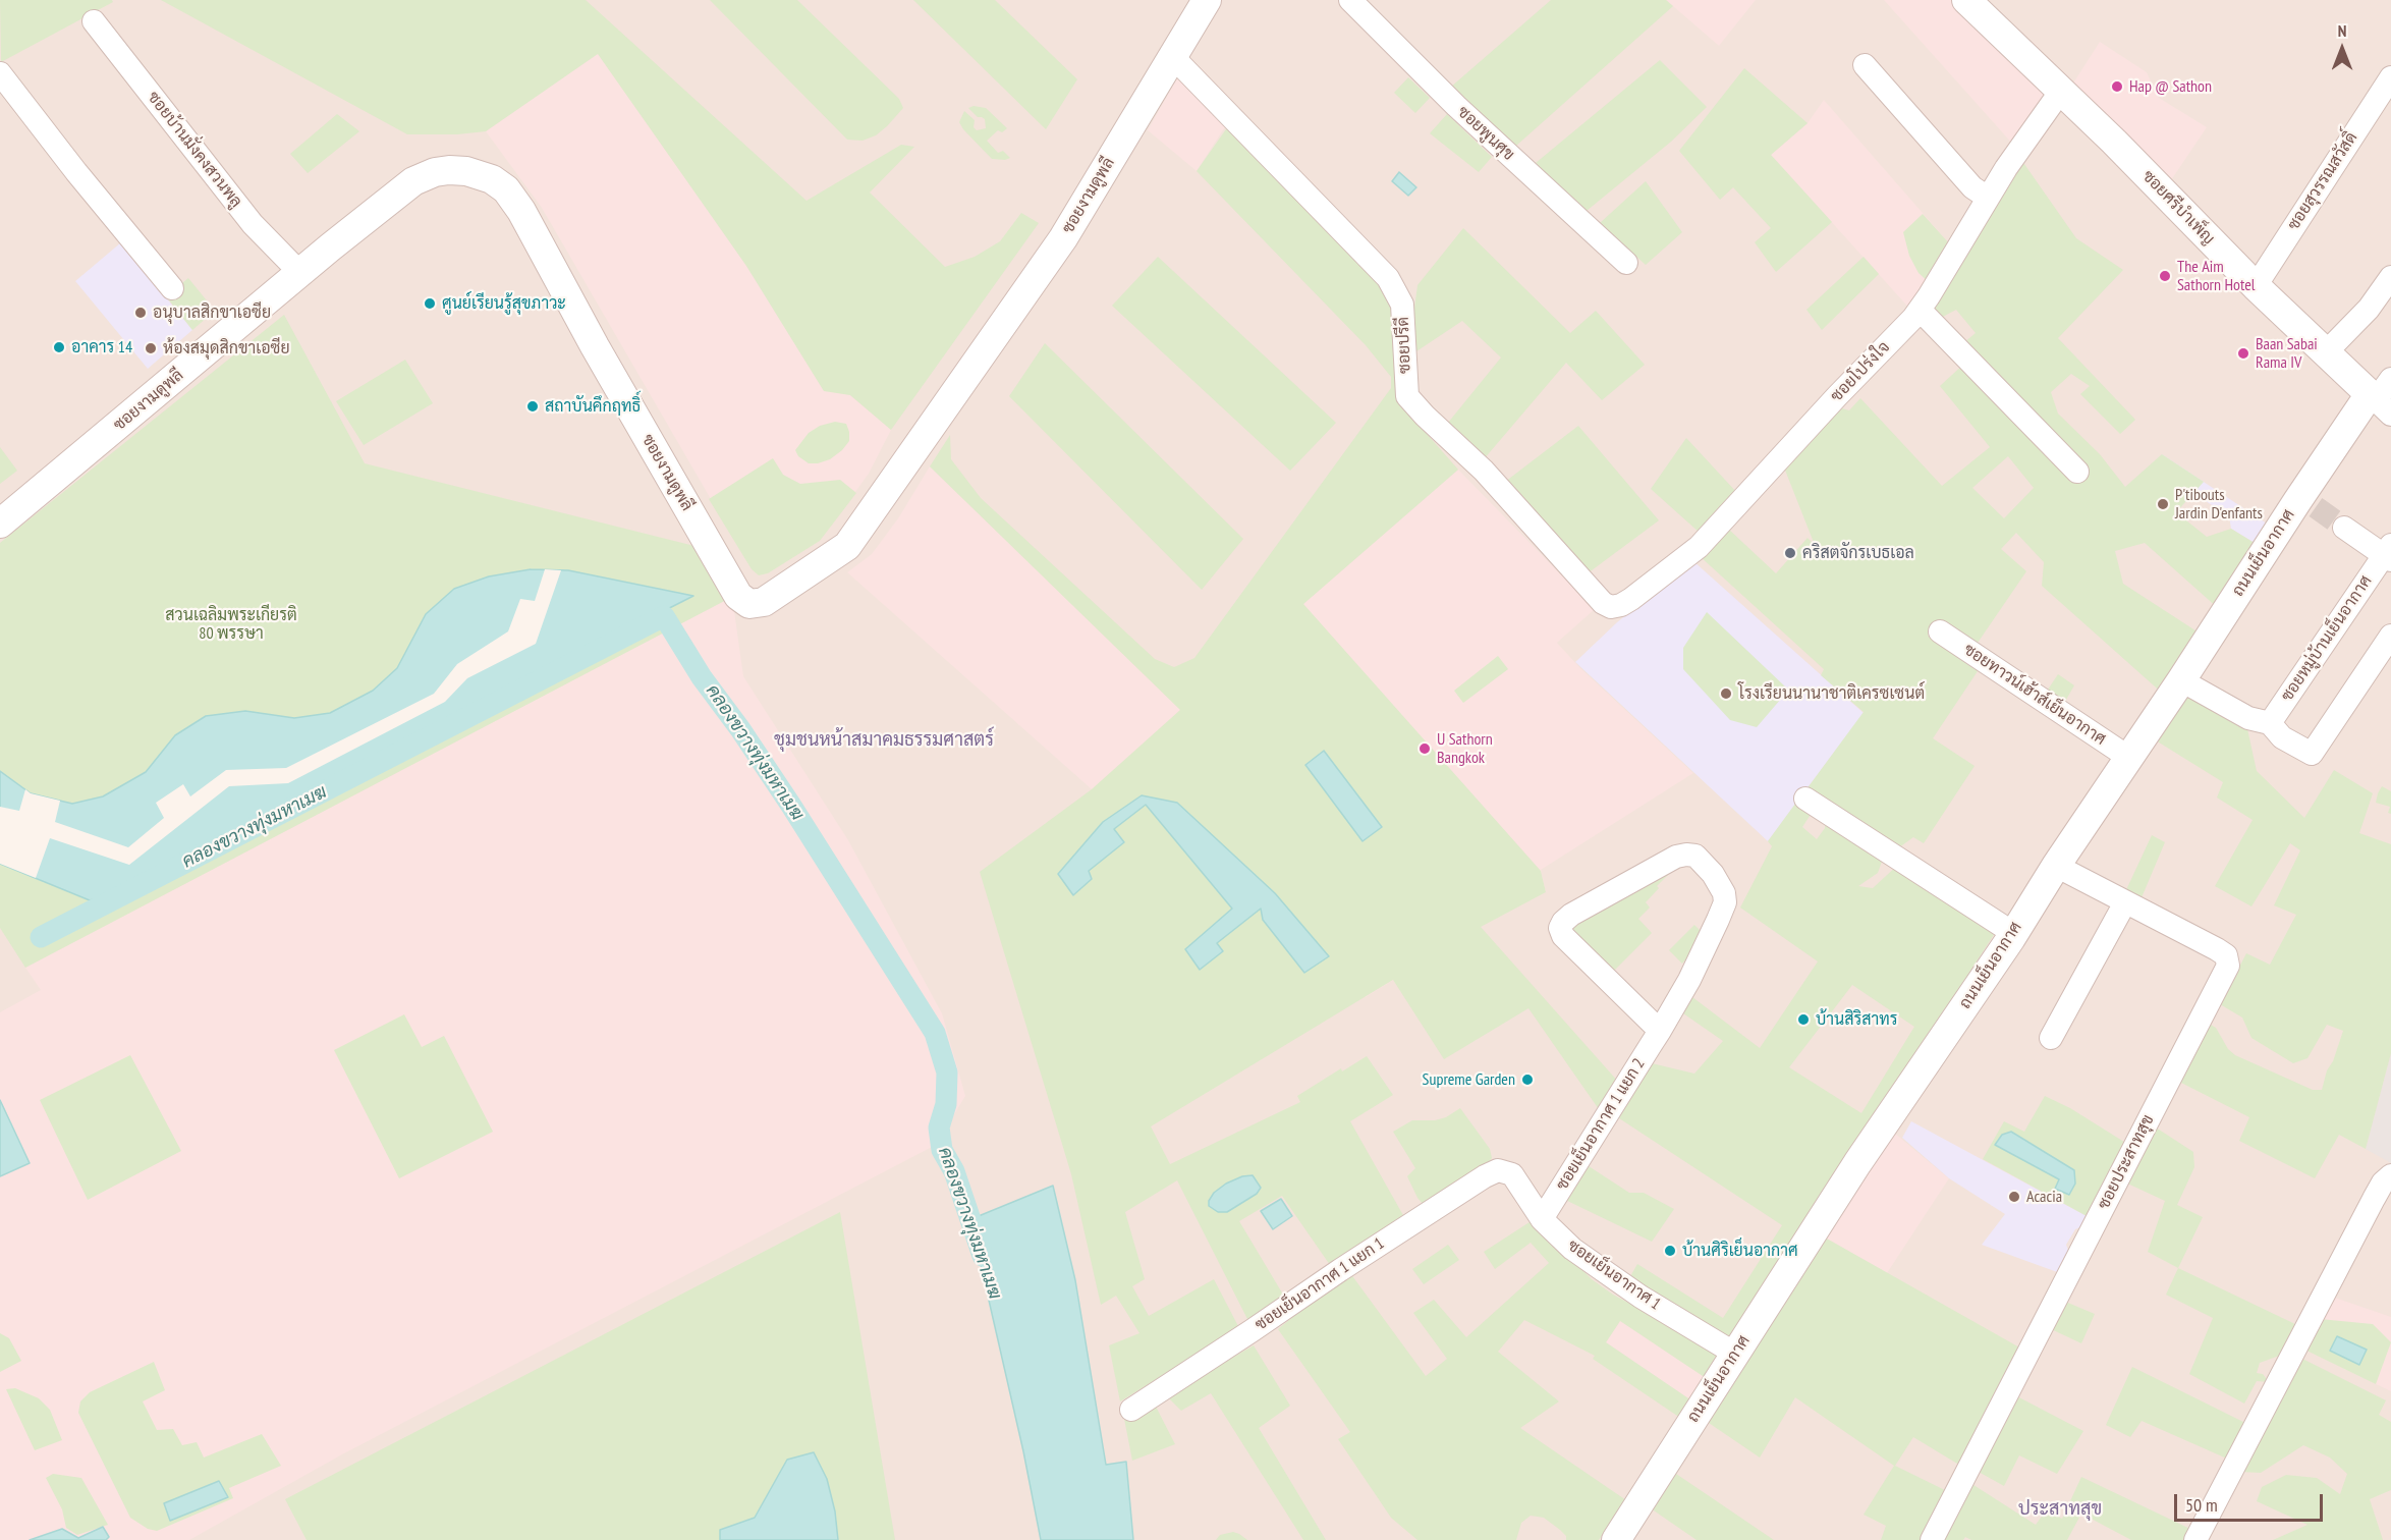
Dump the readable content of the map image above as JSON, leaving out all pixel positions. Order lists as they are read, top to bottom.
{
  "streets": {
    "street": [
      "ซอยพูนศุข",
      "ซอยบ้านมั่งคงสวนพลู",
      "ซอยสุวรรณสวัสดิ์",
      "ซอยงามดูพลี",
      "ซอยศรีบำเพ็ญ",
      "ซอยปรีดี",
      "ซอยโปร่งใจ",
      "ถนนเย็นอากาศ",
      "ซอยหมู่บ้านเย็นอากาศ",
      "ซอยทาวน์เฮ้าส์เย็นอากาศ",
      "ซอยเย็นอากาศ 1 แยก 2",
      "ซอยประสาทสุข",
      "ซอยเย็นอากาศ 1",
      "ซอยเย็นอากาศ 1 แยก 1"
    ]
  },
  "crossings": [
    ["ซอยบ้านมั่งคงสวนพลู", "ซอยงามดูพลี"],
    ["ซอยสุวรรณสวัสดิ์", "ซอยศรีบำเพ็ญ"],
    ["ซอยงามดูพลี", "ซอยปรีดี"],
    ["ซอยศรีบำเพ็ญ", "ซอยโปร่งใจ"],
    ["ซอยศรีบำเพ็ญ", "ถนนเย็นอากาศ"],
    ["ซอยปรีดี", "ซอยโปร่งใจ"],
    ["ถนนเย็นอากาศ", "ซอยทาวน์เฮ้าส์เย็นอากาศ"],
    ["ถนนเย็นอากาศ", "ซอยประสาทสุข"],
    ["ถนนเย็นอากาศ", "ซอยเย็นอากาศ 1"],
    ["ซอยเย็นอากาศ 1 แยก 2", "ซอยเย็นอากาศ 1"],
    ["ซอยเย็นอากาศ 1", "ซอยเย็นอากาศ 1 แยก 1"]
  ],
  "districts": ["ชุมชนหน้าสมาคมธรรมศาสตร์", "ประสาทสุข"],
  "water": ["คลองขวางทุ่งมหาเมฆ"],
  "parks": ["สวนเฉลิมพระเกียรติ 80 พรรษา"],
  "places": [
    "Hap @ Sathon",
    "The Aim Sathorn Hotel",
    "ศูนย์เรียนรู้สุขภาวะ",
    "อนุบาลสิกขาเอซีย",
    "อาคาร 14",
    "ห้องสมุดสิกขาเอซีย",
    "Baan Sabai Rama IV",
    "สถาบันคึกฤทธิ์",
    "P'tibouts Jardin D'enfants",
    "คริสตจักรเบธเอล",
    "โรงเรียนนานาชาติเครซเซนต์",
    "U Sathorn Bangkok",
    "บ้านสิริสาทร",
    "Supreme Garden",
    "Acacia",
    "บ้านศิริเย็นอากาศ"
  ],
  "scale_bar": "50 m",
  "north": "top"
}
